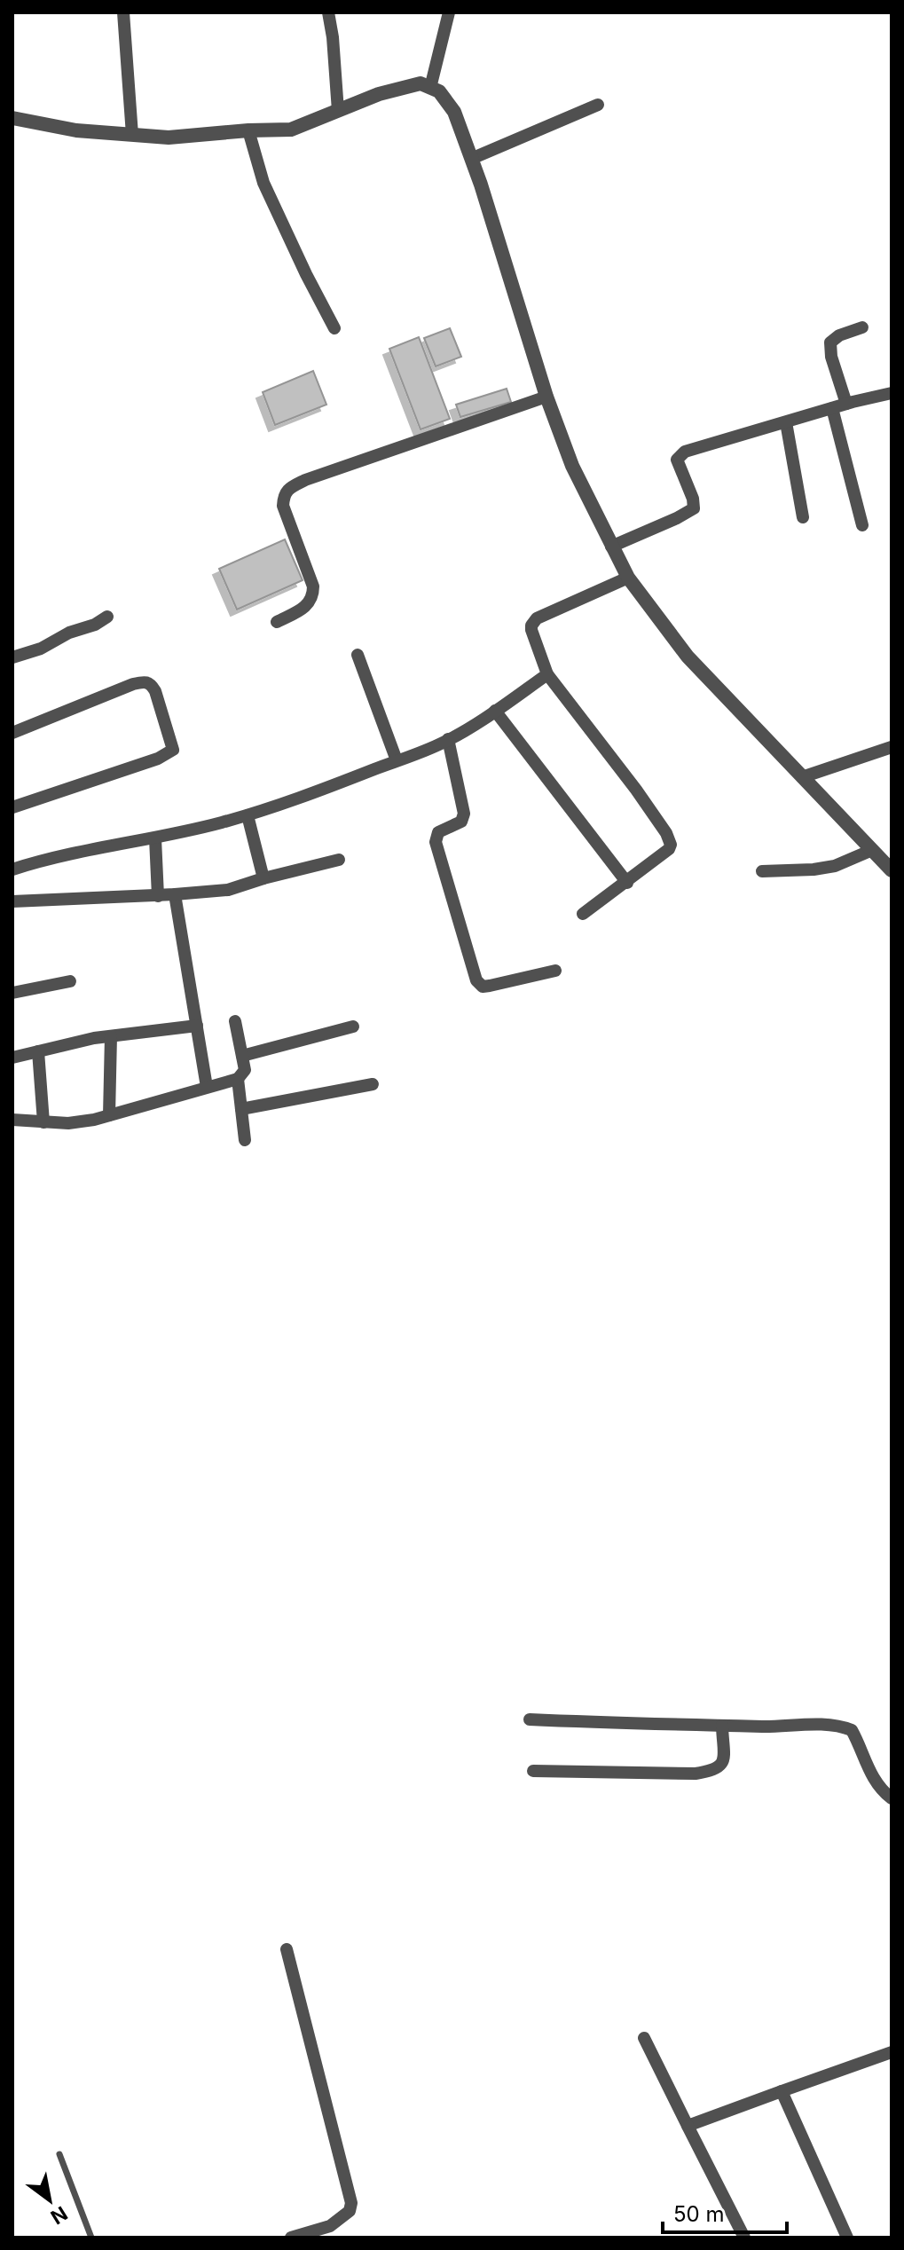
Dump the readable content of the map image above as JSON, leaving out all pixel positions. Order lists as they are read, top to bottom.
{
  "scale_bar": "50 m",
  "north": "bottom right"
}
